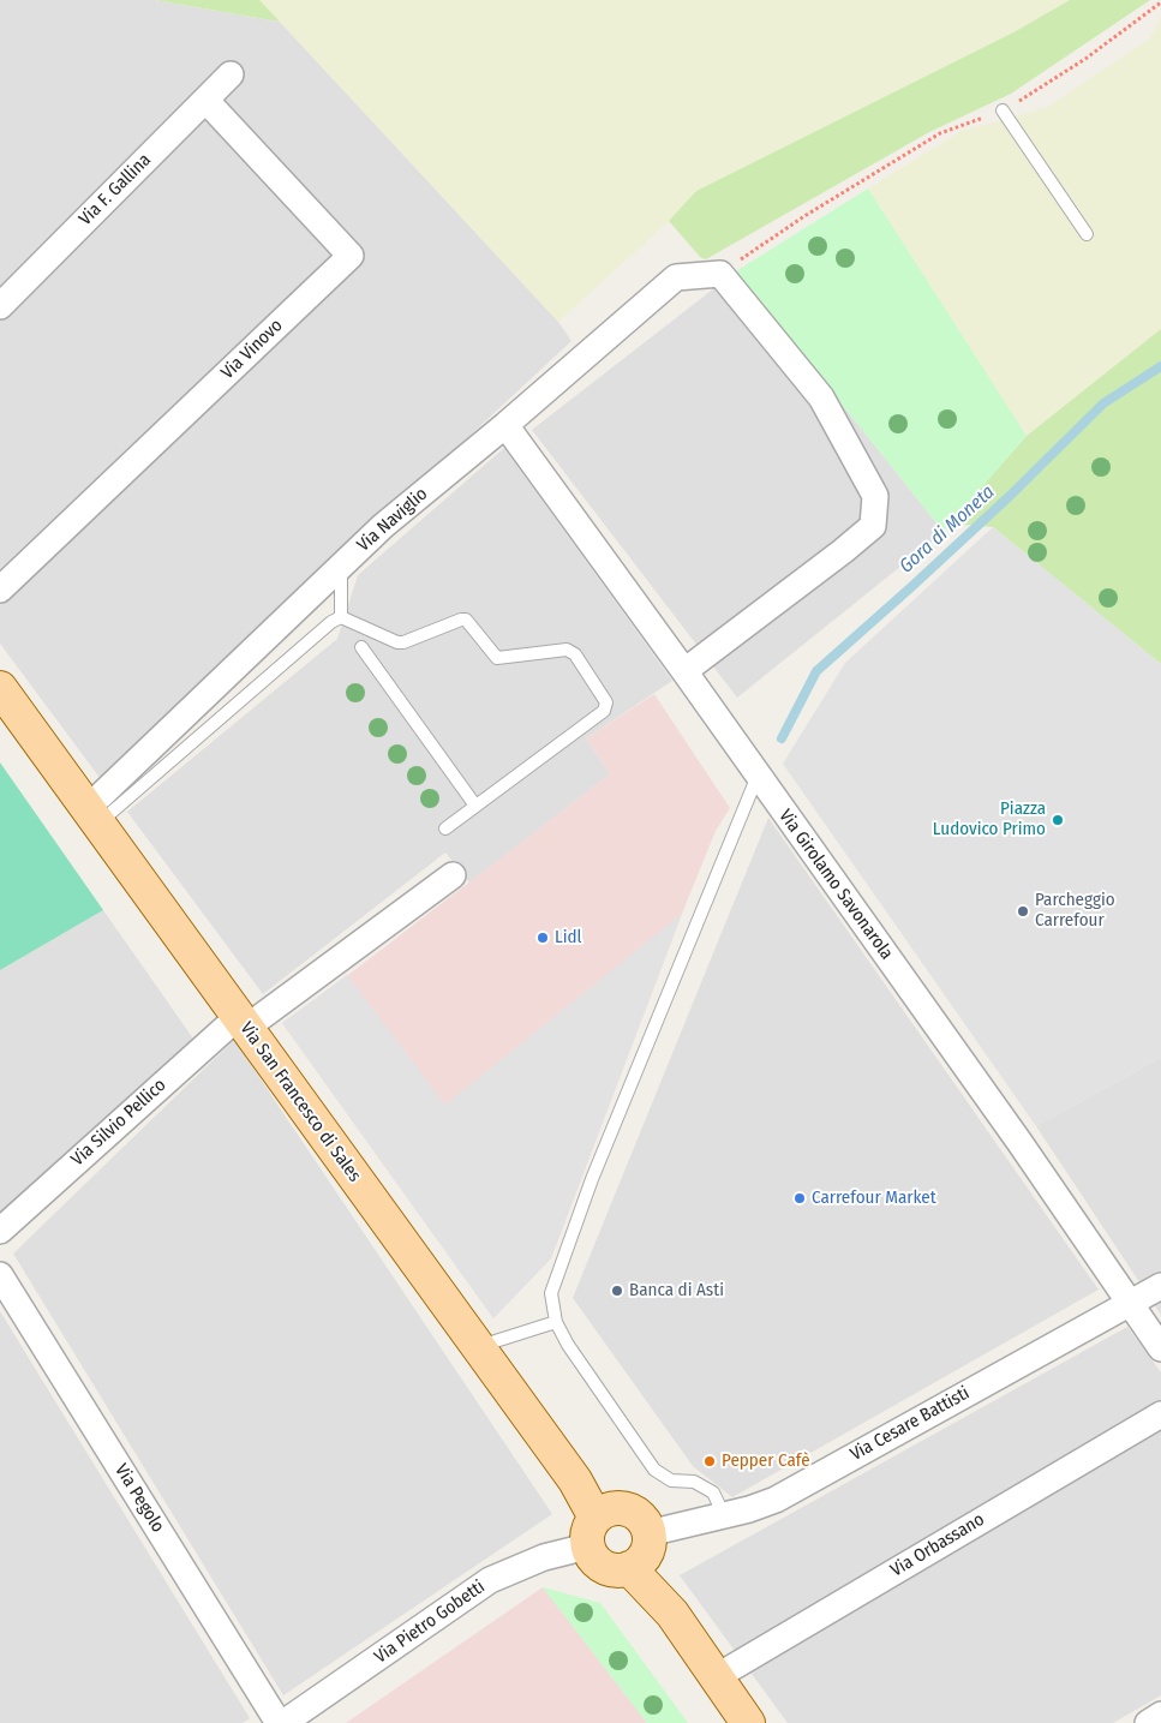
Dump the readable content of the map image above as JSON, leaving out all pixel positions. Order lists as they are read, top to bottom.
{
  "streets": {
    "main road": ["Via San Francesco di Sales"],
    "street": [
      "Via F. Gallina",
      "Via Vinovo",
      "Via Naviglio",
      "Via Girolamo Savonarola",
      "Via Silvio Pellico",
      "Via Cesare Battisti",
      "Via Pegolo",
      "Via Orbassano",
      "Via Pietro Gobetti"
    ]
  },
  "crossings": [
    ["Via F. Gallina", "Via Vinovo"],
    ["Via Naviglio", "Via Girolamo Savonarola"],
    ["Via Naviglio", "Via San Francesco di Sales"],
    ["Via Girolamo Savonarola", "Via Cesare Battisti"],
    ["Via San Francesco di Sales", "Via Silvio Pellico"],
    ["Via San Francesco di Sales", "Via Cesare Battisti"],
    ["Via San Francesco di Sales", "Via Pietro Gobetti"],
    ["Via Cesare Battisti", "Via Pietro Gobetti"]
  ],
  "water": ["Gora di Moneta"],
  "places": [
    "Piazza Ludovico Primo",
    "Parcheggio Carrefour",
    "Lidl",
    "Carrefour Market",
    "Banca di Asti",
    "Pepper Cafè"
  ]
}
